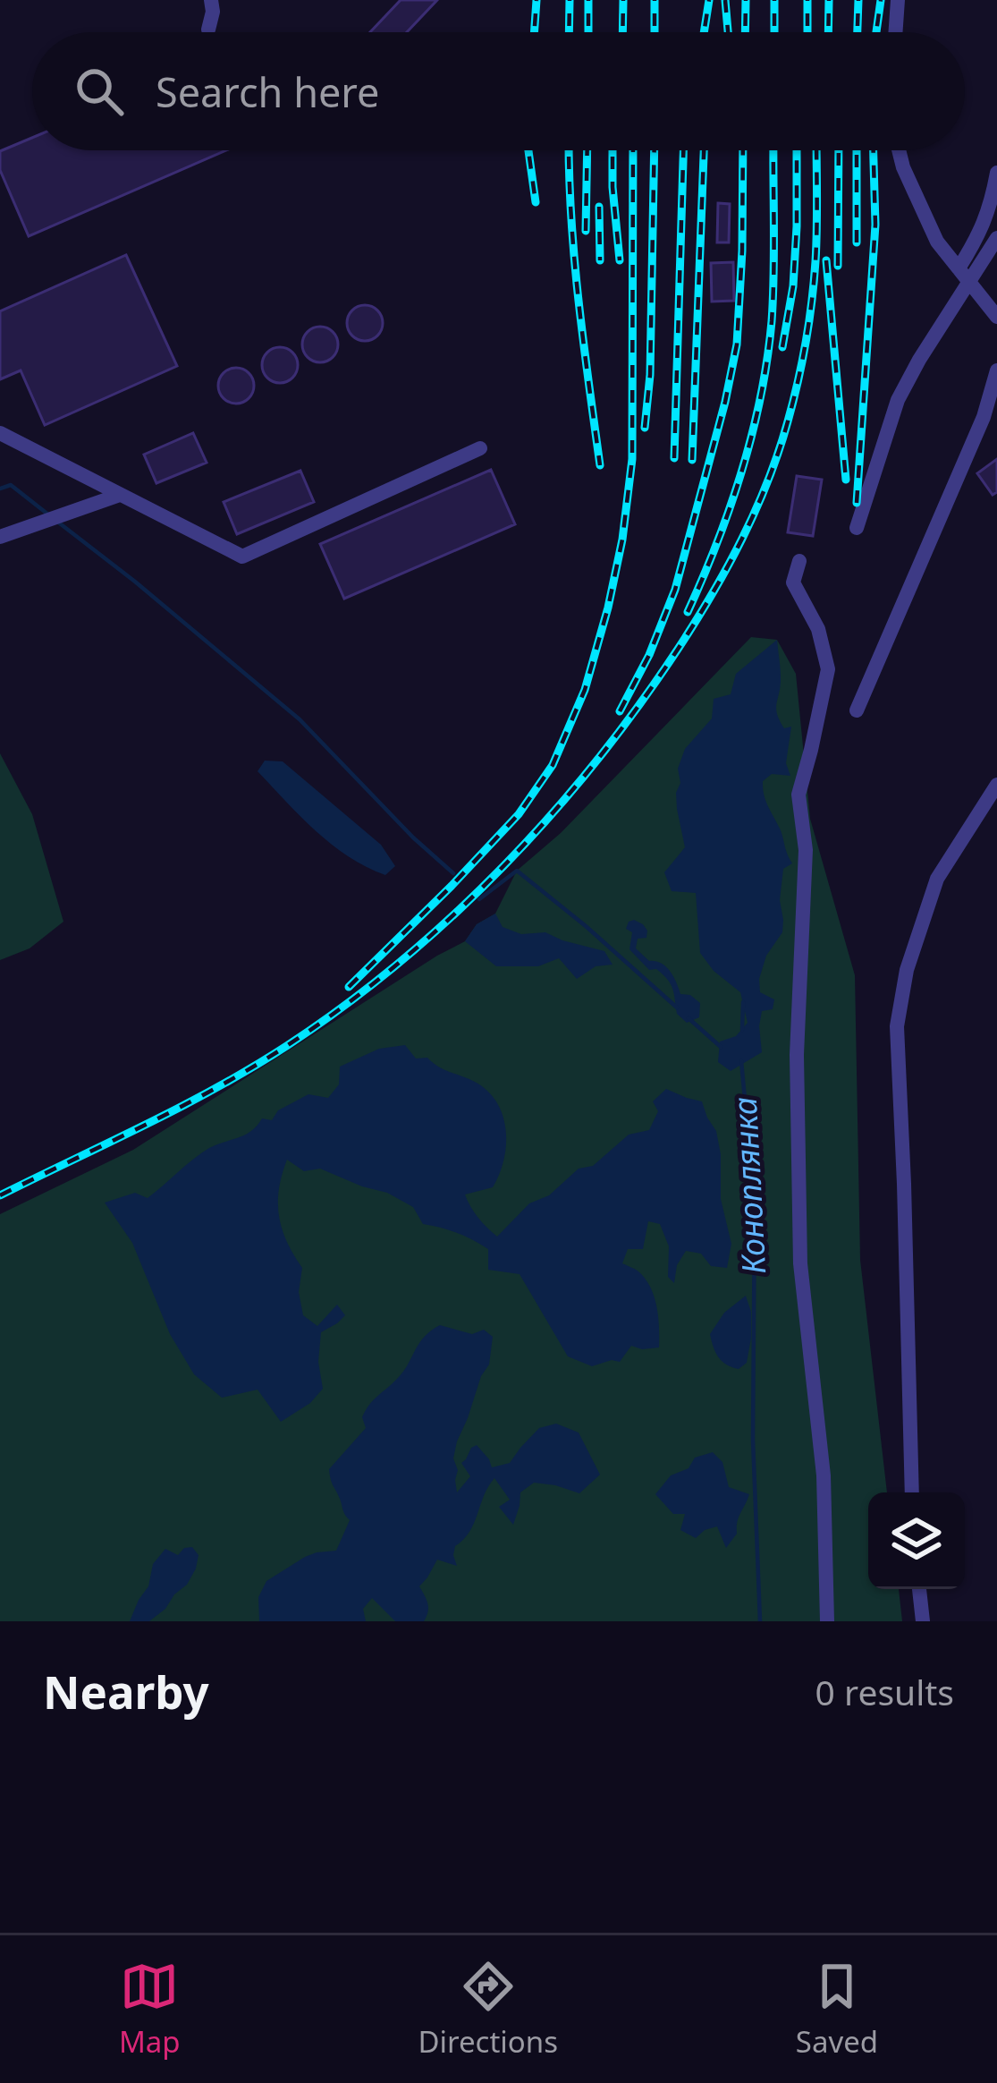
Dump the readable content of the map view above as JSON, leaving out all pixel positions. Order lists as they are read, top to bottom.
{
  "water": ["Коноплянка"],
  "page": {
    "search": "Search here",
    "heading": ["Nearby", "0 results"],
    "nav": ["Map", "Directions", "Saved"]
  }
}
